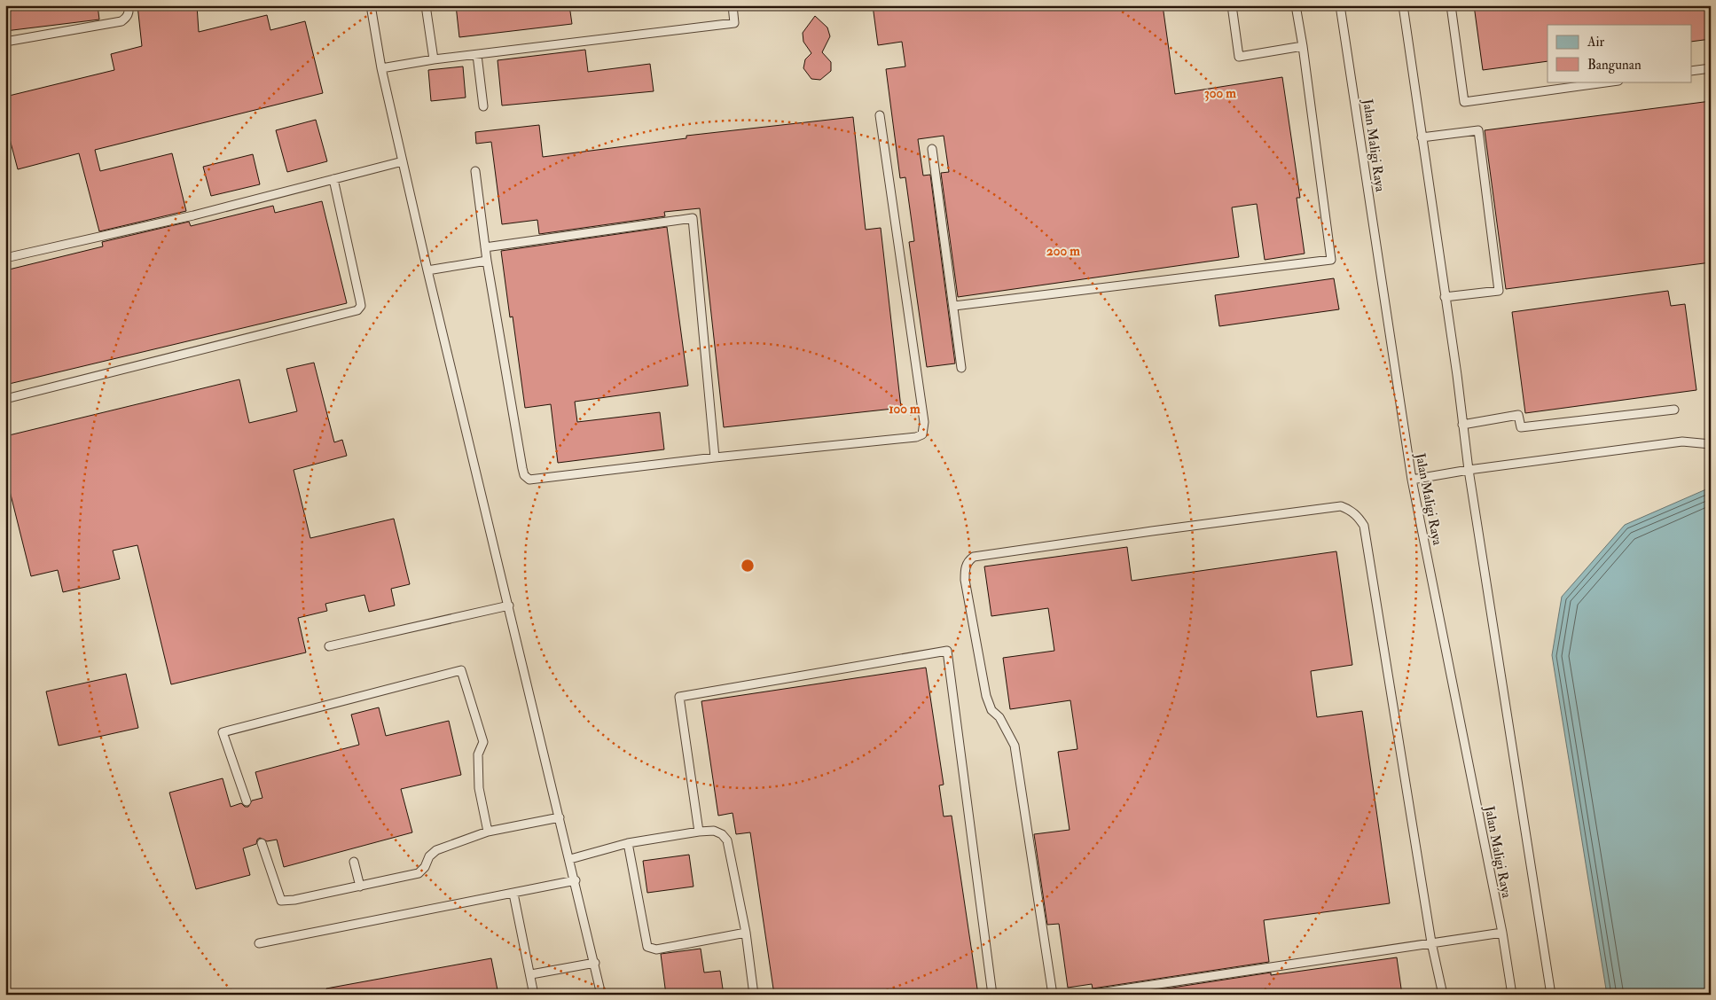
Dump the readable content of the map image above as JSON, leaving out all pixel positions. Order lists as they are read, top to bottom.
{
  "streets": {
    "lane": ["Jalan Maligi Raya"]
  },
  "legend": ["Air", "Bangunan"],
  "rings": ["300 m", "200 m", "100 m"]
}
